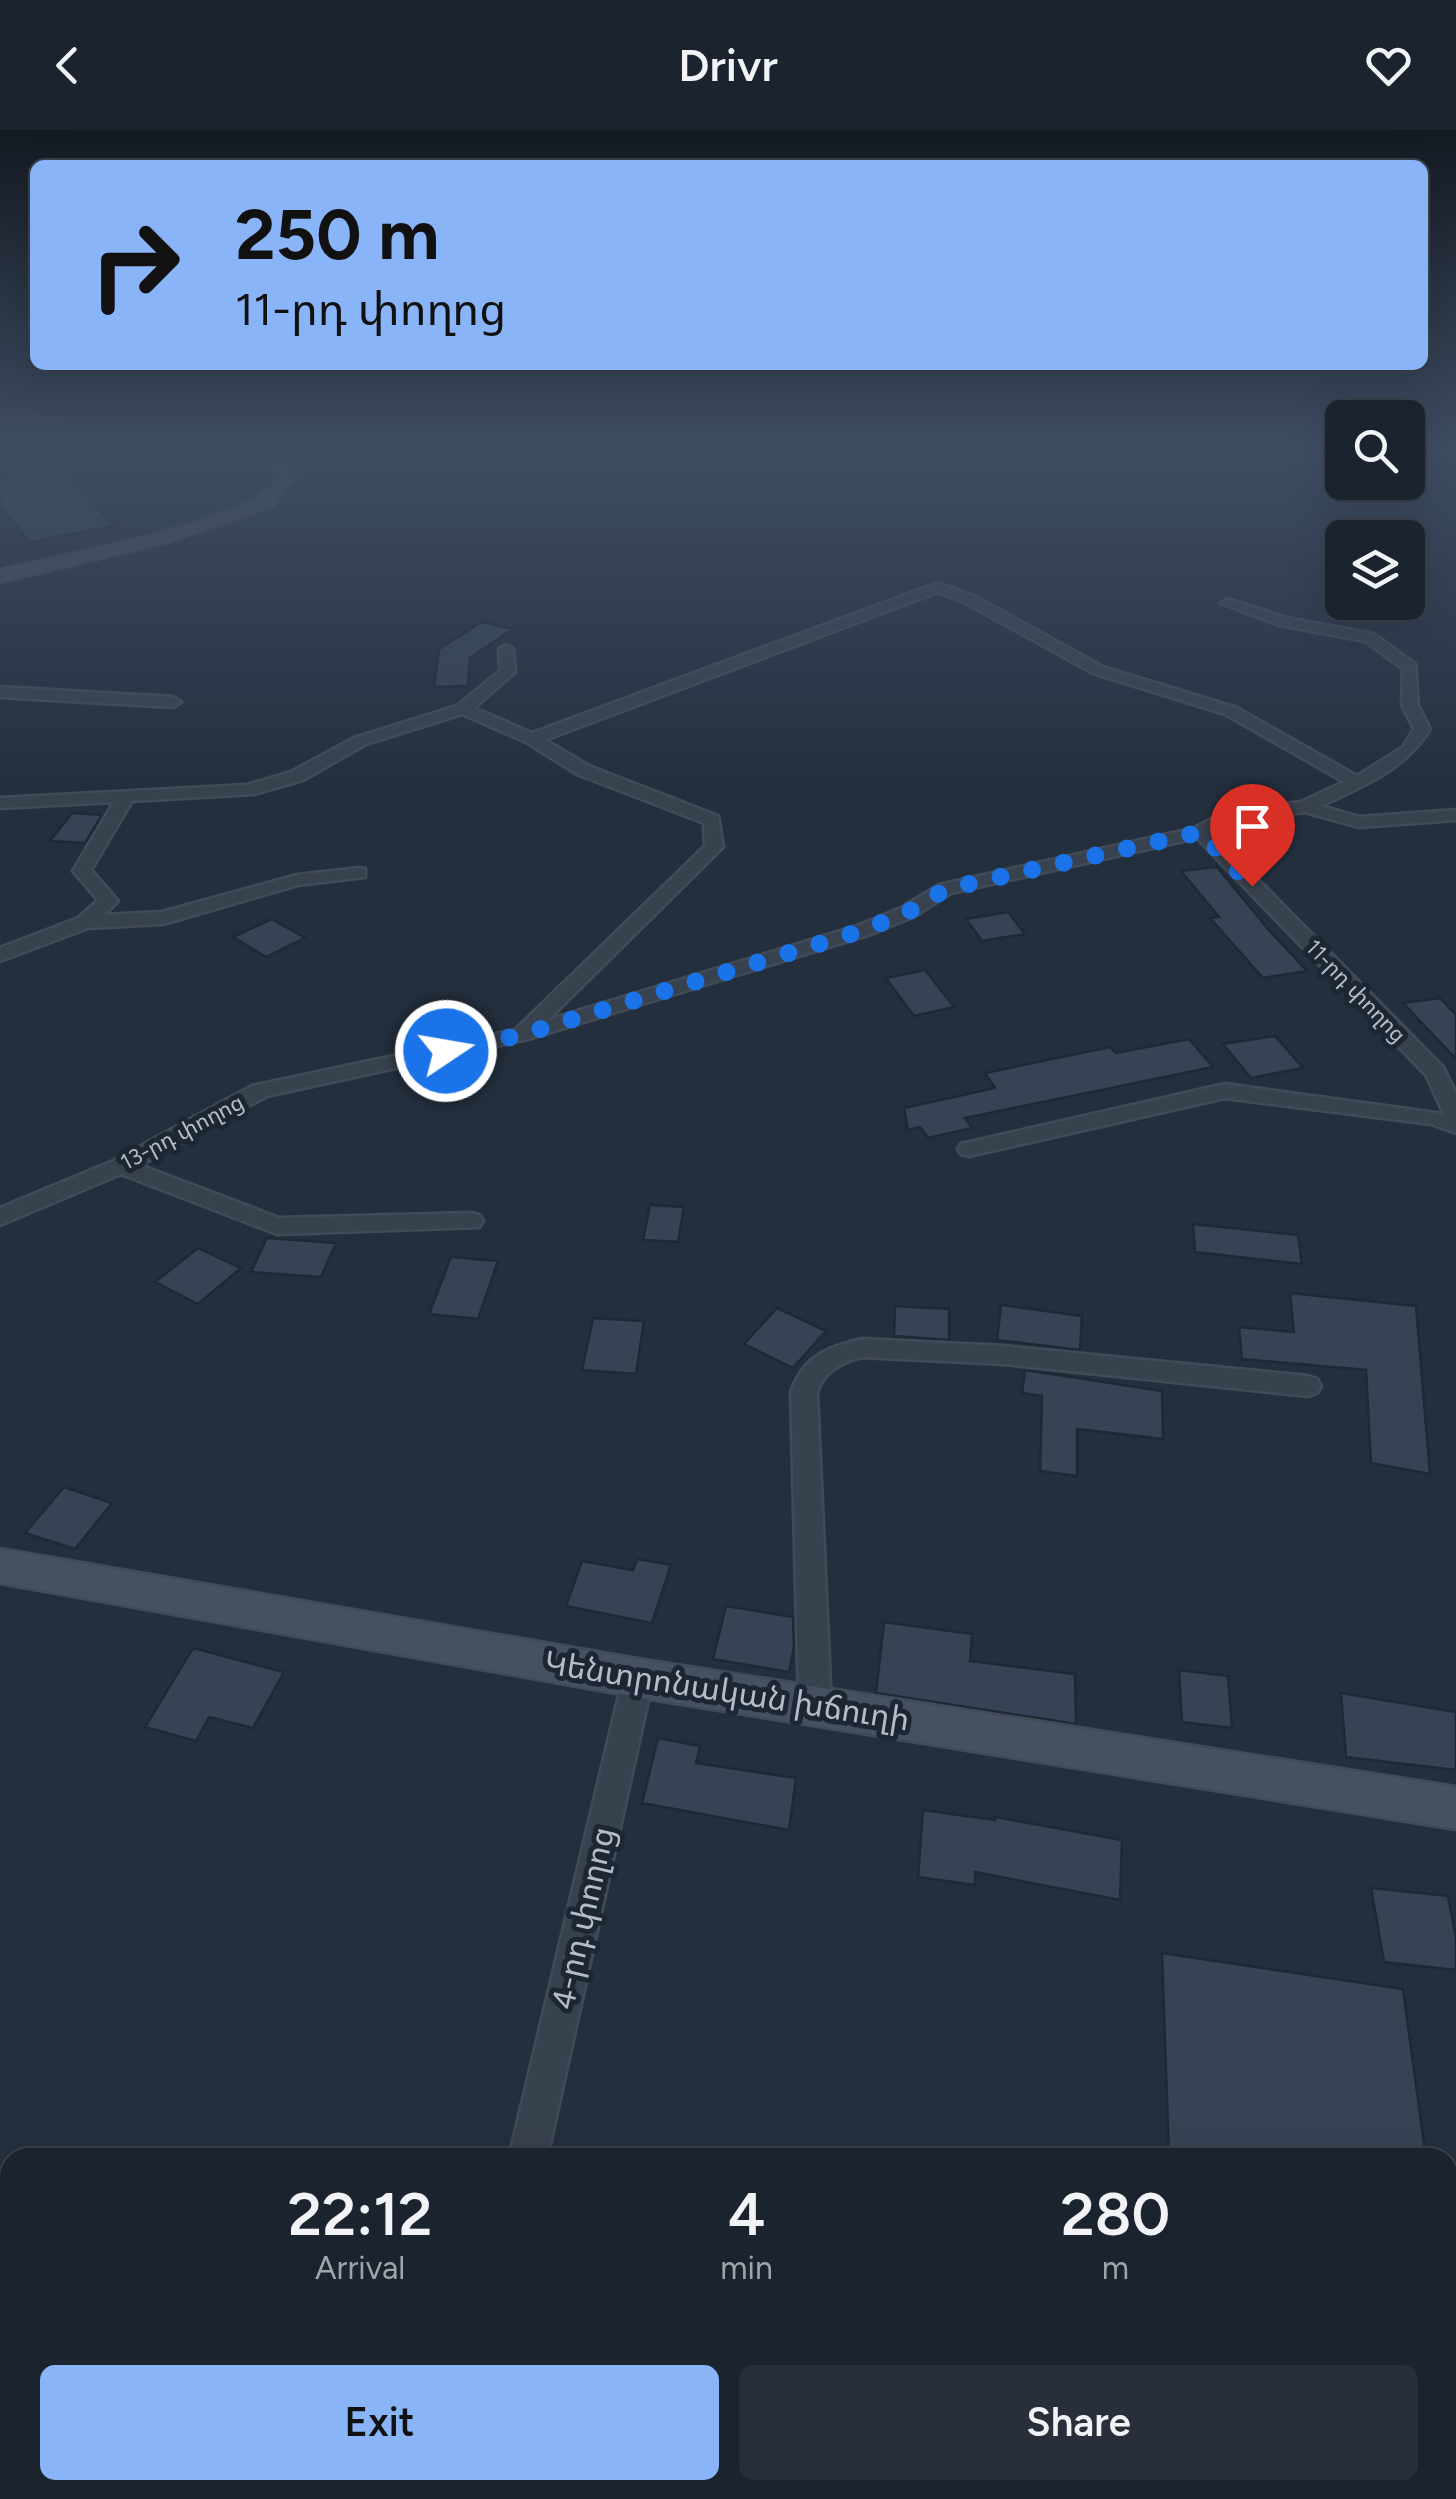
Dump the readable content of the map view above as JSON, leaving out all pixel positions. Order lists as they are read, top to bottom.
{
  "streets": {
    "main road": ["Կենտրոնական խճուղի"],
    "street": ["11-րդ փողոց", "13-րդ փողոց", "4-րդ փողոց"]
  },
  "crossings": [
    ["11-րդ փողոց", "13-րդ փողոց"],
    ["Կենտրոնական խճուղի", "4-րդ փողոց"]
  ],
  "page": {
    "header": "Drivr",
    "turn": ["250 m", "11-րդ փողոց"],
    "eta": [
      "22:12",
      "Arrival",
      "4",
      "min",
      "280",
      "m"
    ],
    "buttons": ["Exit", "Share"]
  }
}
